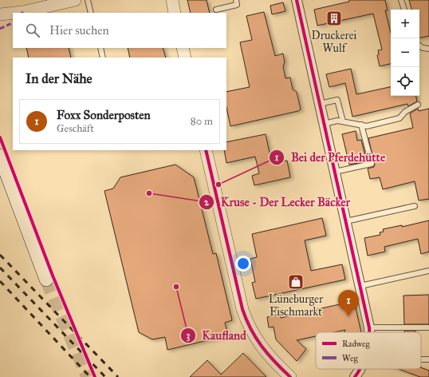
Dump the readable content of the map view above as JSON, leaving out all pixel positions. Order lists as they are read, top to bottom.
{
  "places": {
    "building": ["Druckerei Wulf"],
    "other": ["Bei der Pferdehütte", "Kruse - Der Lecker Bäcker", "Kaufland"],
    "shop": ["Lüneburger Fischmarkt"]
  },
  "legend": ["Radweg", "Weg"],
  "page": {
    "map_buttons": ["+", "−"],
    "search": "Hier suchen",
    "heading": "In der Nähe",
    "list": [
      {
        "mark": "1",
        "name": "Foxx Sonderposten",
        "note": "Geschäft",
        "value": "80 m"
      }
    ],
    "pins": "1"
  }
}
